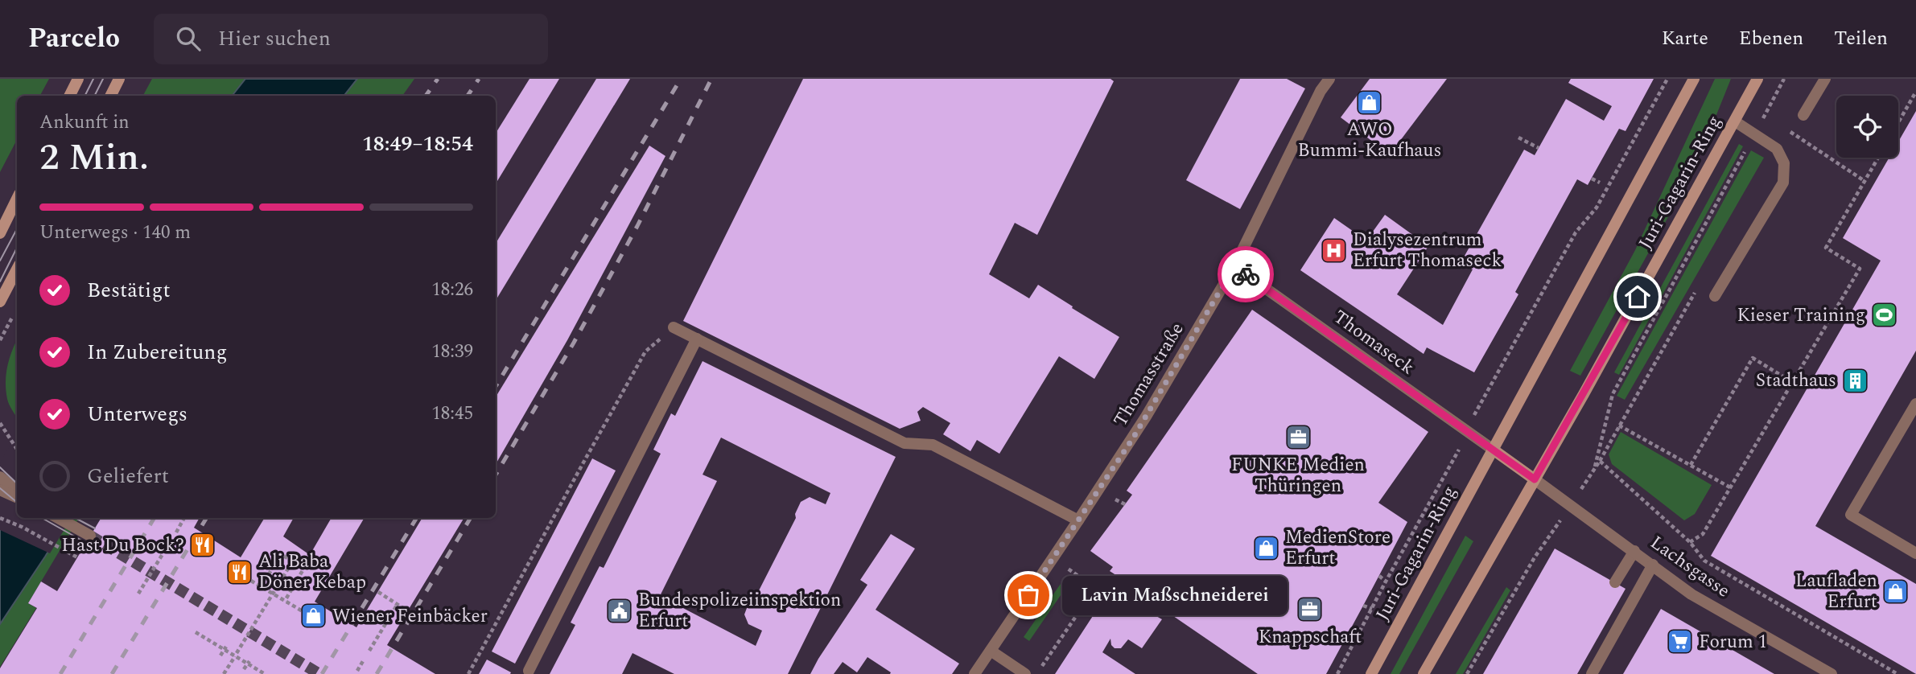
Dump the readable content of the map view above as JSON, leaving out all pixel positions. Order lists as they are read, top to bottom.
{
  "streets": {
    "street": [
      "Juri-Gagarin-Ring",
      "Thomaseck",
      "Thomasstraße",
      "Lachsgasse"
    ]
  },
  "crossings": [
    ["Juri-Gagarin-Ring", "Thomaseck"],
    ["Juri-Gagarin-Ring", "Lachsgasse"],
    ["Thomaseck", "Thomasstraße"]
  ],
  "places": {
    "shop": [
      "AWO Bummi-Kaufhaus",
      "MedienStore Erfurt",
      "Laufladen Erfurt",
      "Wiener Feinbäcker"
    ],
    "hospital": ["Dialysezentrum Erfurt Thomaseck"],
    "sports": ["Kieser Training"],
    "building": ["Stadthaus"],
    "office": ["FUNKE Medien Thüringen", "Knappschaft"],
    "restaurant": ["Hast Du Bock?", "Ali Baba Döner Kebap"],
    "other": ["Lavin Maßschneiderei"],
    "public building": ["Bundespolizeiinspektion Erfurt"],
    "supermarket": ["Forum 1"]
  },
  "page": {
    "header": "Parcelo",
    "search": "Hier suchen",
    "nav": ["Karte", "Ebenen", "Teilen"],
    "heading": ["2 Min.", "Ankunft in", "18:49–18:54"],
    "bar": "Unterwegs · 140 m",
    "list": [
      ["Bestätigt", "18:26"],
      ["In Zubereitung", "18:39"],
      ["Unterwegs", "18:45"],
      "Geliefert"
    ],
    "bubble": "Lavin Maßschneiderei"
  }
}
